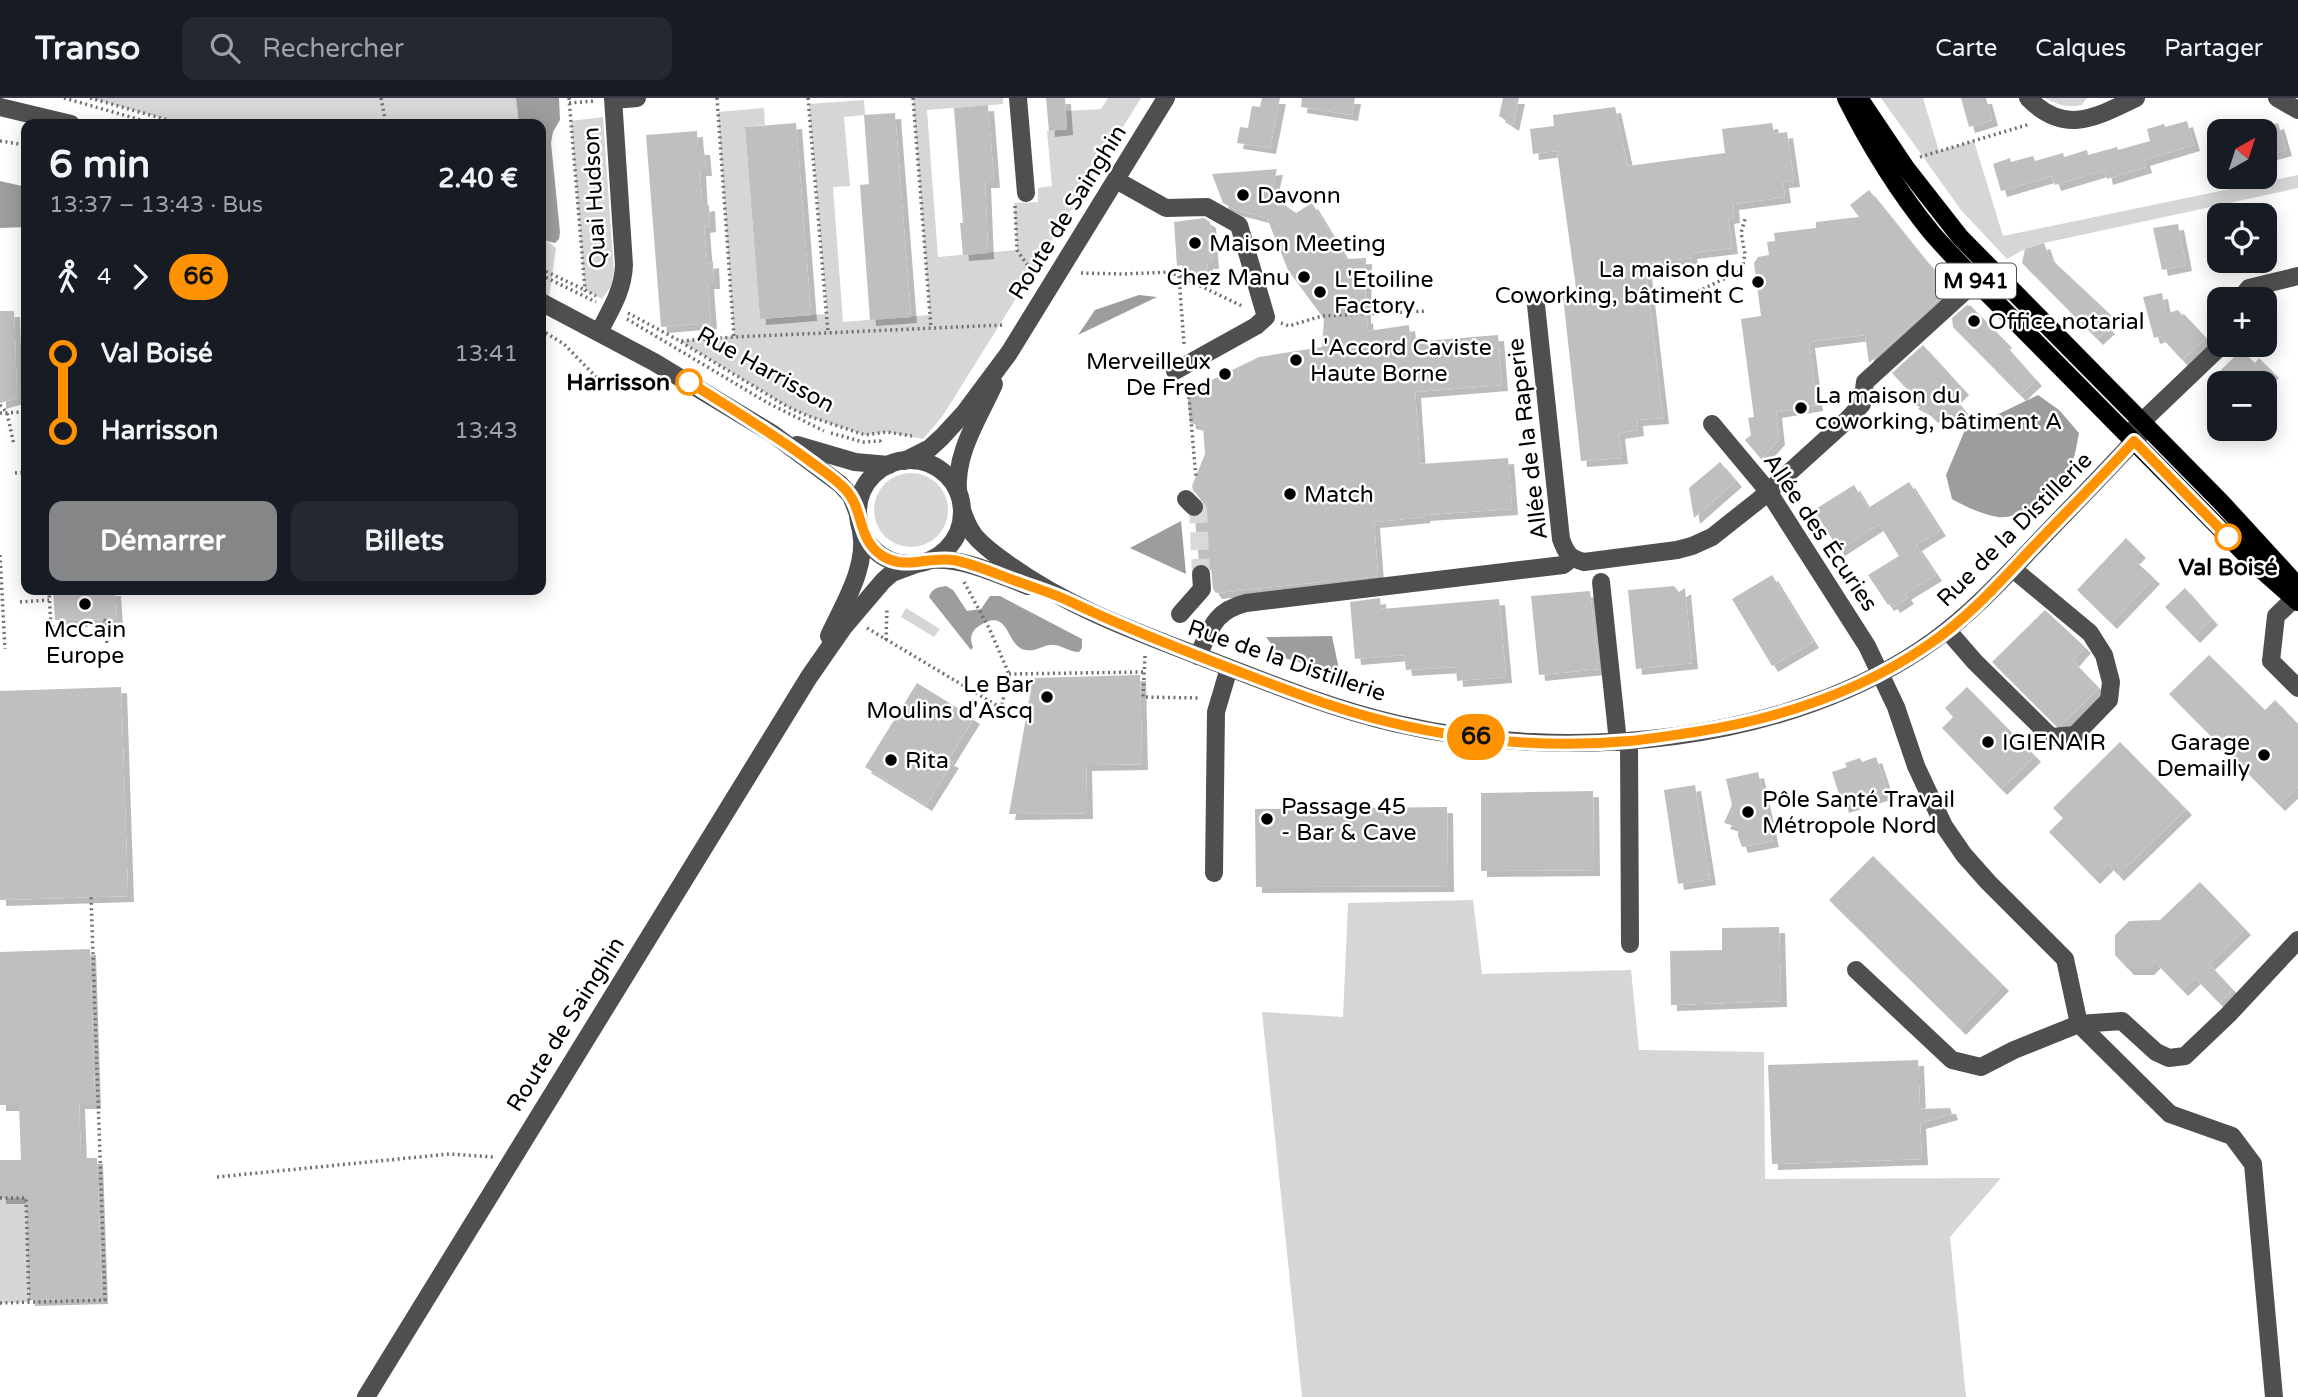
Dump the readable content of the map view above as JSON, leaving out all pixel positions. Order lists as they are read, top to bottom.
{
  "streets": {
    "main road": ["M 941"],
    "street": [
      "Quai Hudson",
      "Route de Sainghin",
      "Allée de la Raperie",
      "Rue de la Distillerie",
      "Allée des Écuries"
    ],
    "path": ["Rue Harrisson"]
  },
  "crossings": [
    ["Quai Hudson", "Rue Harrisson"],
    ["Route de Sainghin", "Rue Harrisson"],
    ["Route de Sainghin", "Rue de la Distillerie"],
    ["M 941", "Allée de la Raperie"],
    ["M 941", "Rue de la Distillerie"],
    ["Rue Harrisson", "Rue de la Distillerie"],
    ["Allée de la Raperie", "Allée des Écuries"],
    ["Rue de la Distillerie", "Allée des Écuries"]
  ],
  "places": [
    "Davonn",
    "Maison Meeting",
    "Chez Manu",
    "La maison du Coworking, bâtiment C",
    "L'Etoiline Factory",
    "Office notarial",
    "L'Accord Caviste Haute Borne",
    "Merveilleux De Fred",
    "Harrisson",
    "La maison du coworking, bâtiment A",
    "Match",
    "Val Boisé",
    "McCain Europe",
    "Le Bar Moulins d'Ascq",
    "IGIENAIR",
    "Garage Demailly",
    "Rita",
    "Pôle Santé Travail Métropole Nord",
    "Passage 45 - Bar & Cave"
  ],
  "lines": ["bus line 66"],
  "north": "top right",
  "page": {
    "header": "Transo",
    "search": "Rechercher",
    "nav": ["Carte", "Calques", "Partager"],
    "on_map": "66",
    "map_buttons": ["+", "−"],
    "heading": ["6 min", "13:37 – 13:43 · Bus", "2.40 €"],
    "legs": ["4", "66"],
    "list": [
      {
        "name": "Val Boisé",
        "value": "13:41"
      },
      {
        "name": "Harrisson",
        "value": "13:43"
      }
    ],
    "buttons": ["Démarrer", "Billets"]
  }
}
